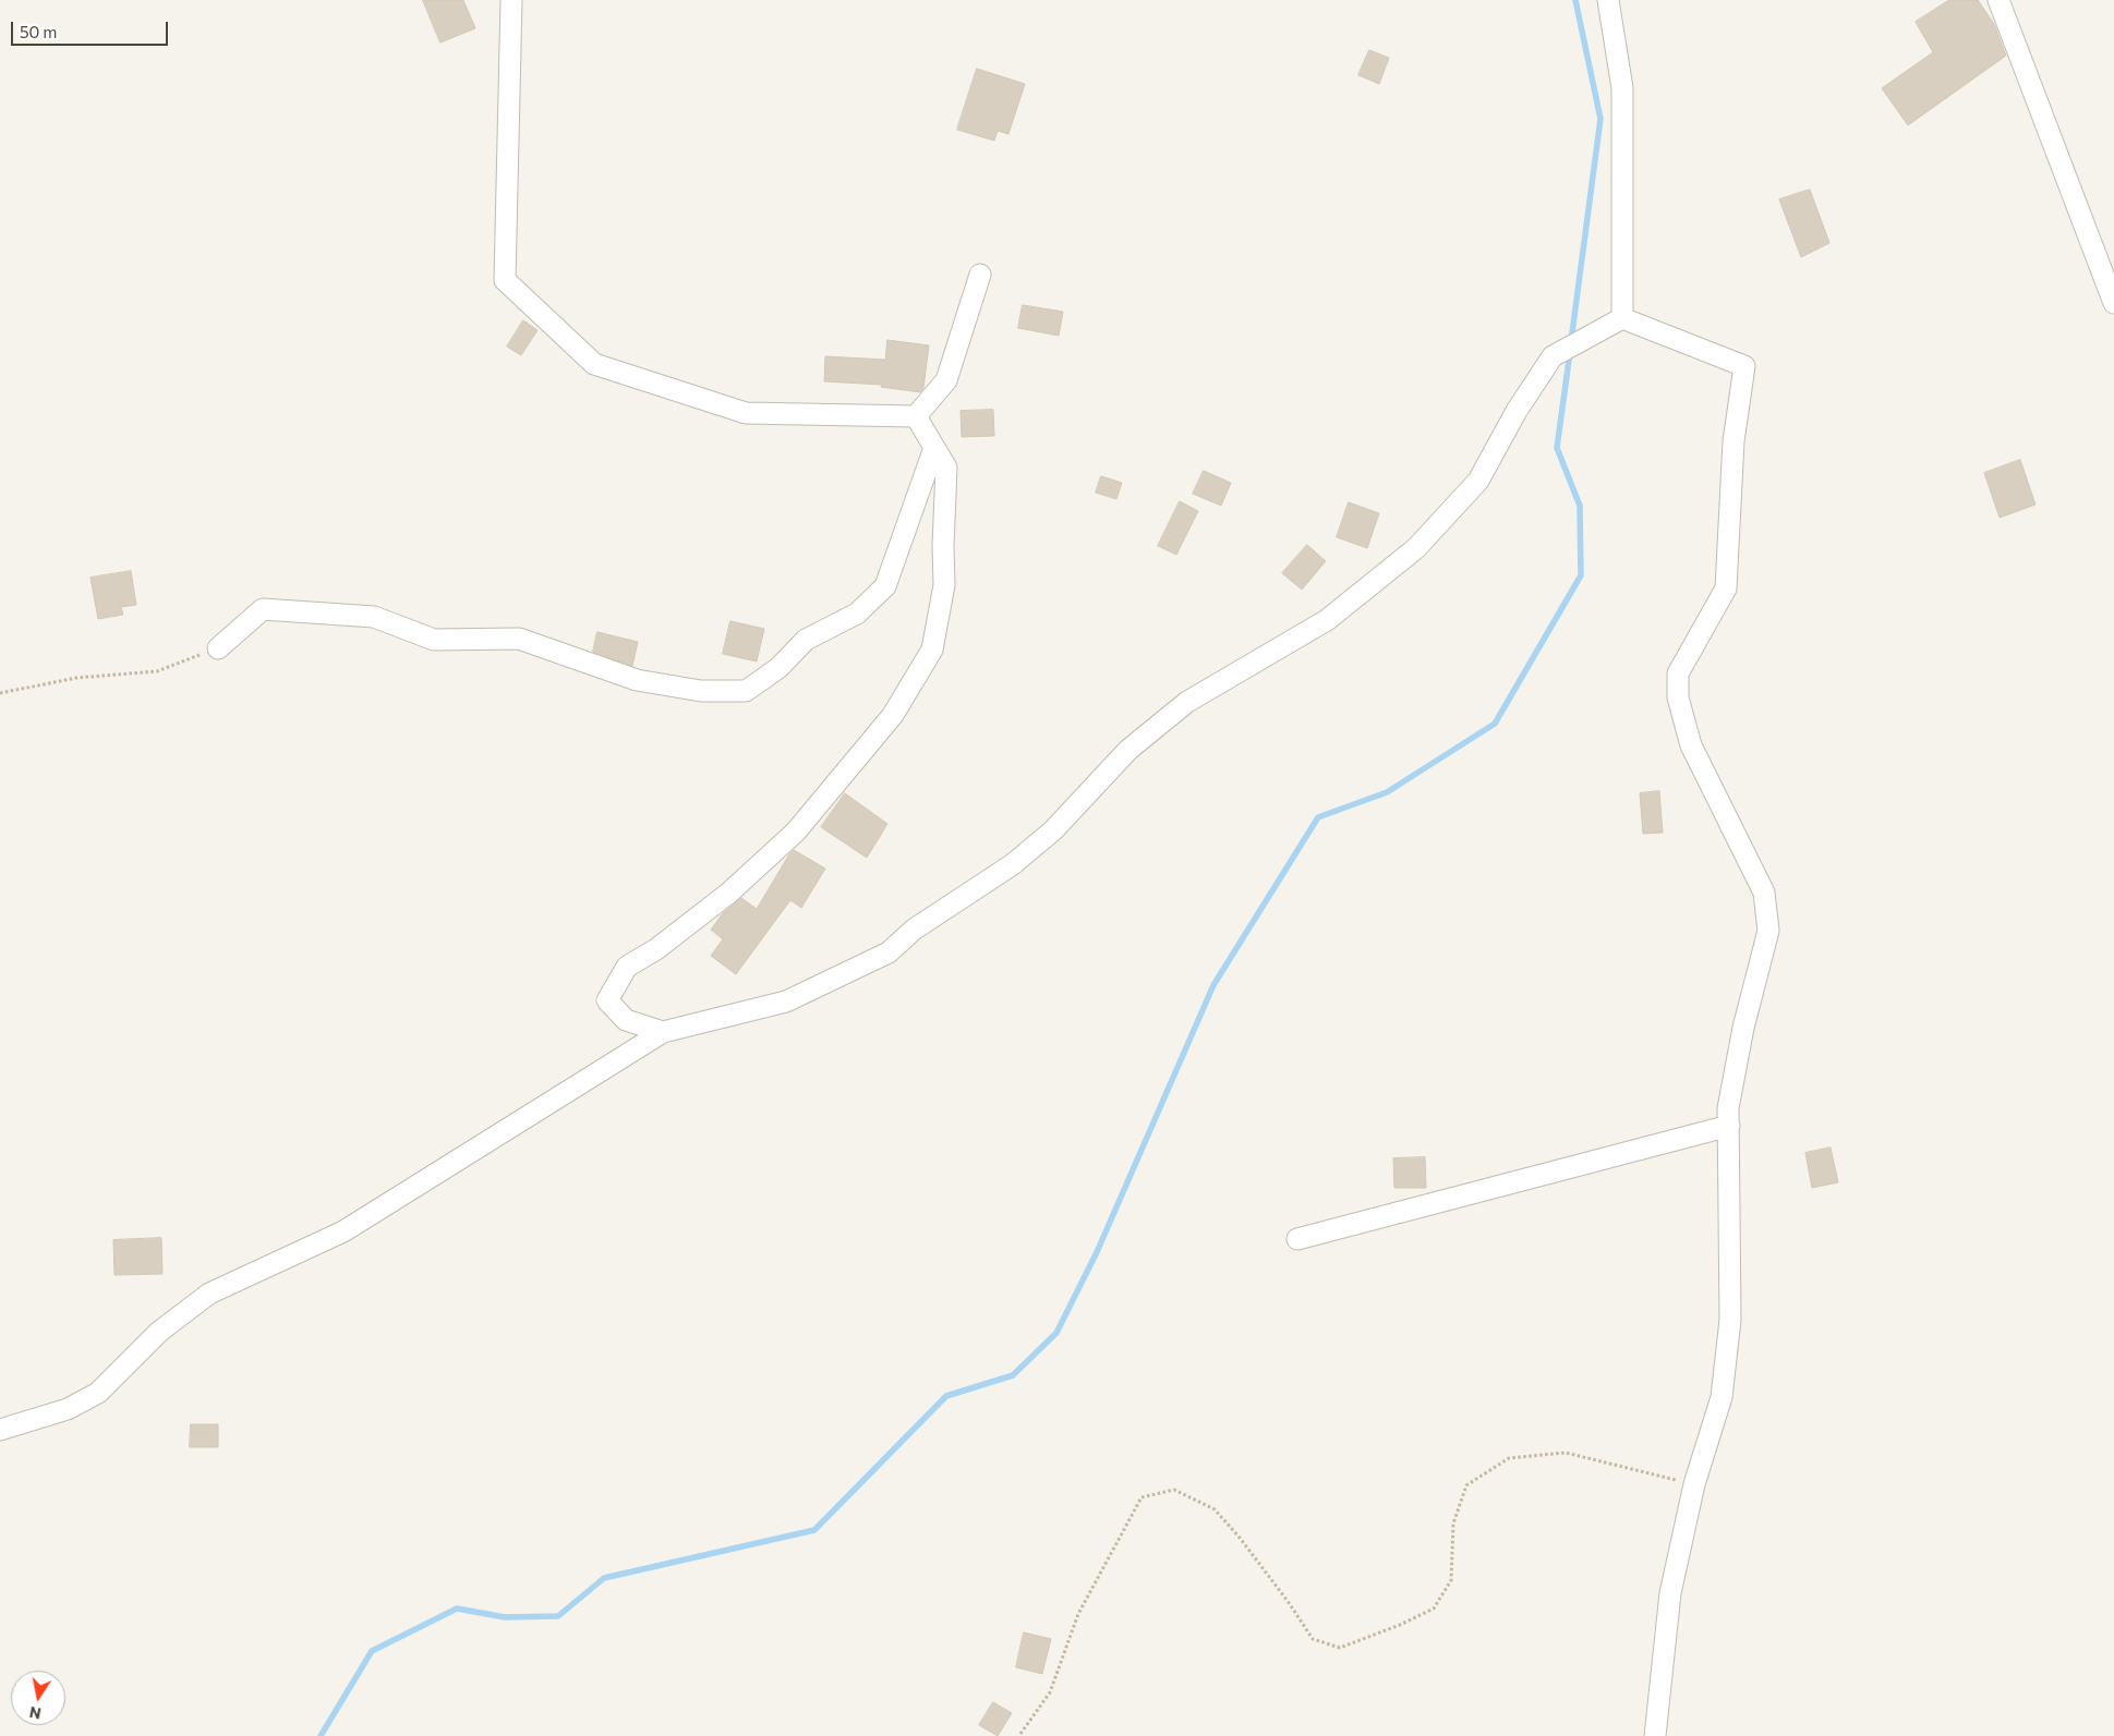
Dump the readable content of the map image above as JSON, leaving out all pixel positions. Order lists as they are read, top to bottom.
{
  "scale_bar": "50 m",
  "north": "bottom"
}
